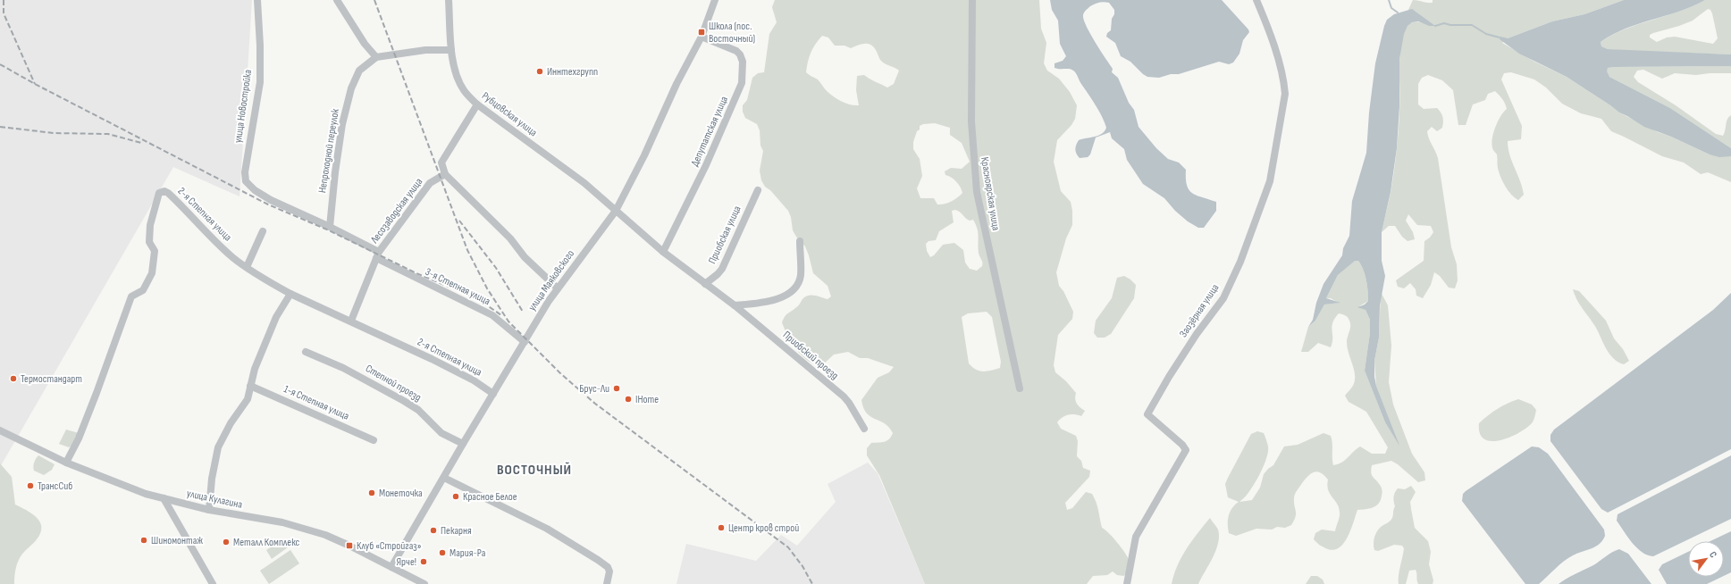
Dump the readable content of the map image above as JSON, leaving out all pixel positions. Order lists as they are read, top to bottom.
{
  "streets": {
    "street": [
      "улица Новостройка",
      "Рубцовская улица",
      "Депутатская улица",
      "Непроходной переулок",
      "Красноярская улица",
      "Лесозаводская улица",
      "2-я Степная улица",
      "Приобская улица",
      "улица Маяковского",
      "3-я Степная улица",
      "Заозёрная улица",
      "Приобский проезд",
      "Степной проезд",
      "1-я Степная улица",
      "улица Кулагина"
    ]
  },
  "crossings": [
    ["улица Новостройка", "3-я Степная улица"],
    ["Рубцовская улица", "улица Маяковского"],
    ["Рубцовская улица", "Приобский проезд"],
    ["Депутатская улица", "улица Маяковского"],
    ["Депутатская улица", "Приобский проезд"],
    ["Непроходной переулок", "3-я Степная улица"],
    ["Лесозаводская улица", "2-я Степная улица"],
    ["Лесозаводская улица", "3-я Степная улица"],
    ["2-я Степная улица", "улица Маяковского"],
    ["2-я Степная улица", "улица Кулагина"],
    ["Приобская улица", "Приобский проезд"],
    ["улица Маяковского", "3-я Степная улица"],
    ["улица Маяковского", "Приобский проезд"],
    ["улица Маяковского", "Степной проезд"],
    ["улица Маяковского", "улица Кулагина"]
  ],
  "districts": ["ВОСТОЧНЫЙ"],
  "places": {
    "transit": ["Школа (пос. Восточный)", "Клуб «Стройгаз»"],
    "other": [
      "Иннтехгрупп",
      "Термостандарт",
      "Брус-Ли",
      "IHome",
      "ТрансСиб",
      "Монеточка",
      "Красное Белое",
      "Центр кров строй",
      "Пекарня",
      "Шиномонтаж",
      "Металл Комплекс",
      "Мария-Ра",
      "Ярче!"
    ]
  },
  "north": "top right"
}
